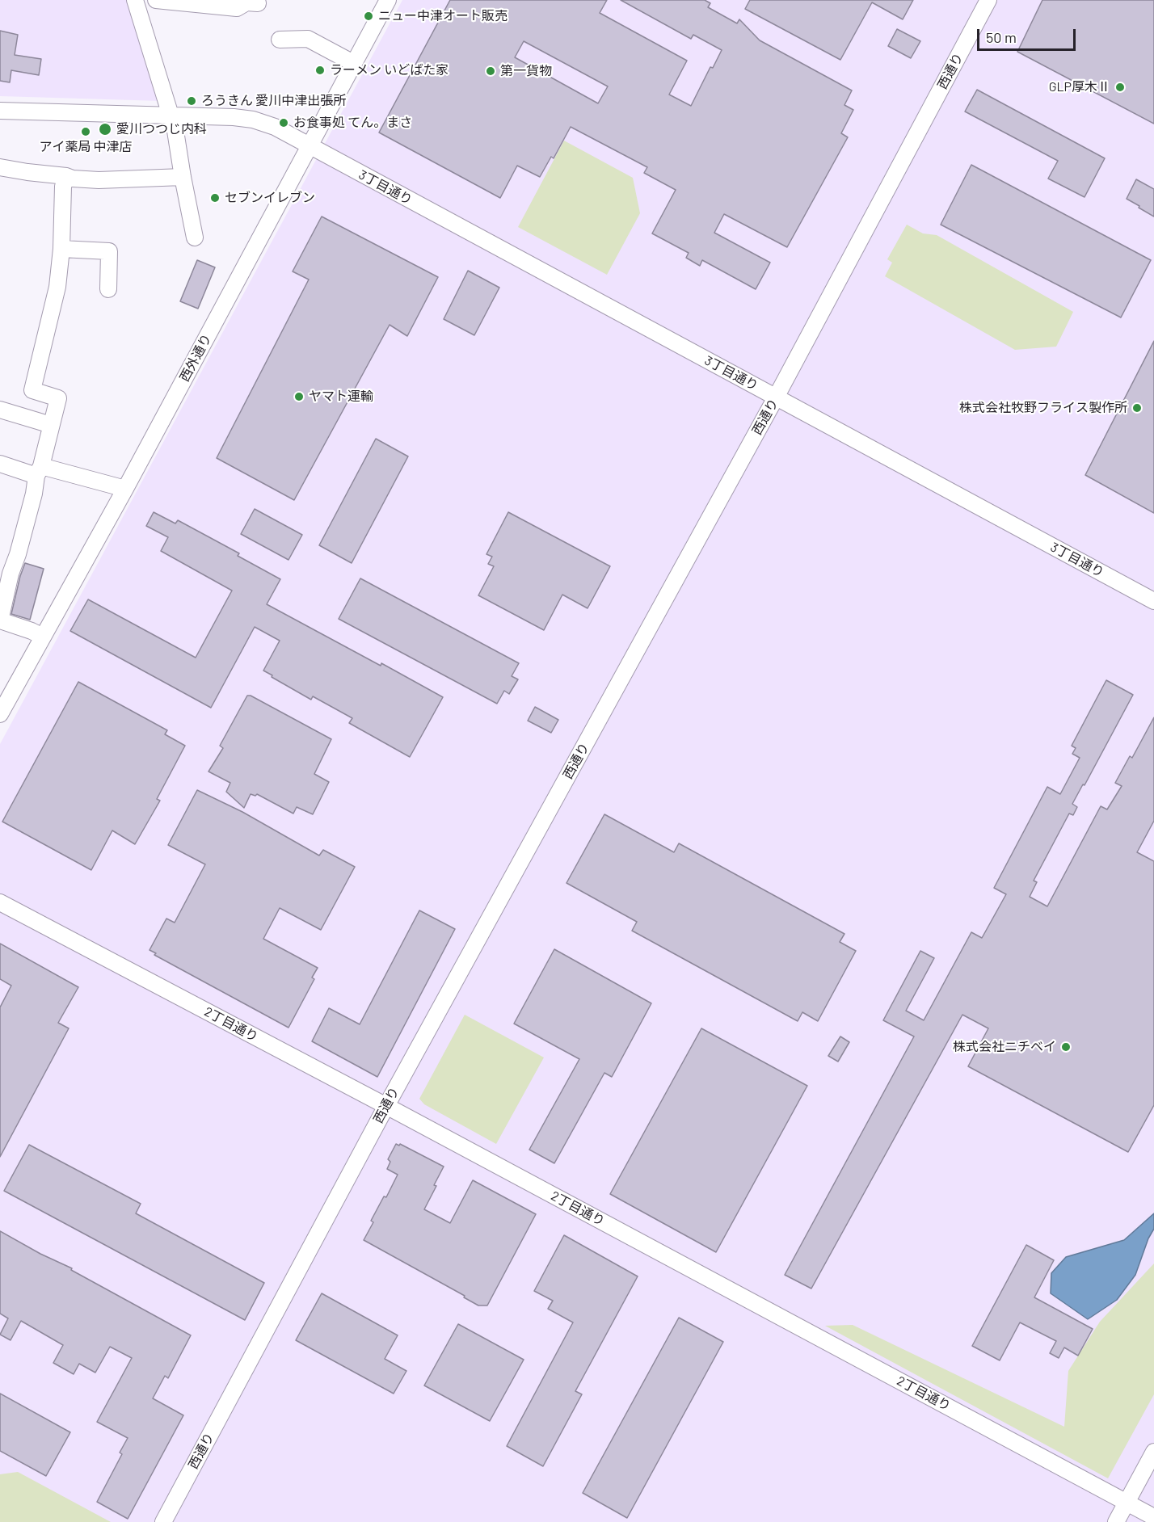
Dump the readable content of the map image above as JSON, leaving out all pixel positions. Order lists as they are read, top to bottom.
{
  "streets": {
    "street": [
      "西通り",
      "3丁目通り",
      "西外通り",
      "2丁目通り"
    ]
  },
  "crossings": [
    ["西通り", "3丁目通り"],
    ["西通り", "2丁目通り"],
    ["3丁目通り", "西外通り"]
  ],
  "places": [
    "ニュー中津オート販売",
    "ラーメン いどばた家",
    "第一貨物",
    "GLP厚木Ⅱ",
    "ろうきん 愛川中津出張所",
    "お食事処 てん。まさ",
    "愛川つつじ内科",
    "アイ薬局 中津店",
    "セブンイレブン",
    "ヤマト運輸",
    "株式会社牧野フライス製作所",
    "株式会社ニチベイ"
  ],
  "scale_bar": "50 m"
}
